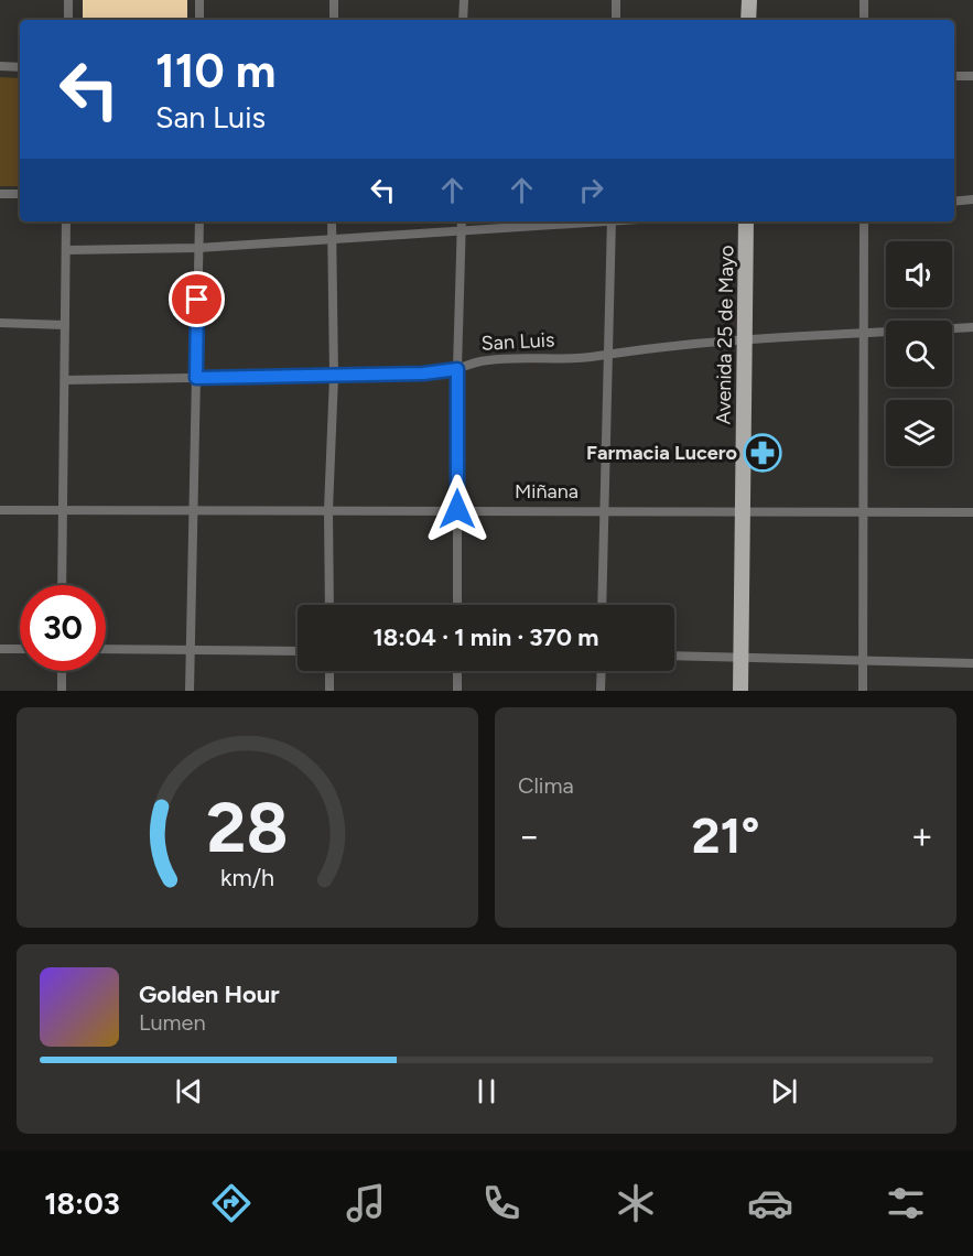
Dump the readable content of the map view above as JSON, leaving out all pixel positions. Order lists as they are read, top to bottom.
{
  "streets": {
    "main road": ["Avenida 25 de Mayo"],
    "street": ["San Luis", "Miñana"]
  },
  "crossings": [
    ["Avenida 25 de Mayo", "San Luis"],
    ["Avenida 25 de Mayo", "Miñana"]
  ],
  "places": {
    "pharmacy": ["Farmacia Lucero"]
  },
  "page": {
    "turn": ["110 m", "San Luis"],
    "limit": "30",
    "trip": "18:04 · 1 min · 370 m",
    "tile": "Clima",
    "heat": ["−", "21°", "+"],
    "song": ["Golden Hour", "Lumen"],
    "tabs": "18:03",
    "gauge": ["28", "km/h"]
  }
}
